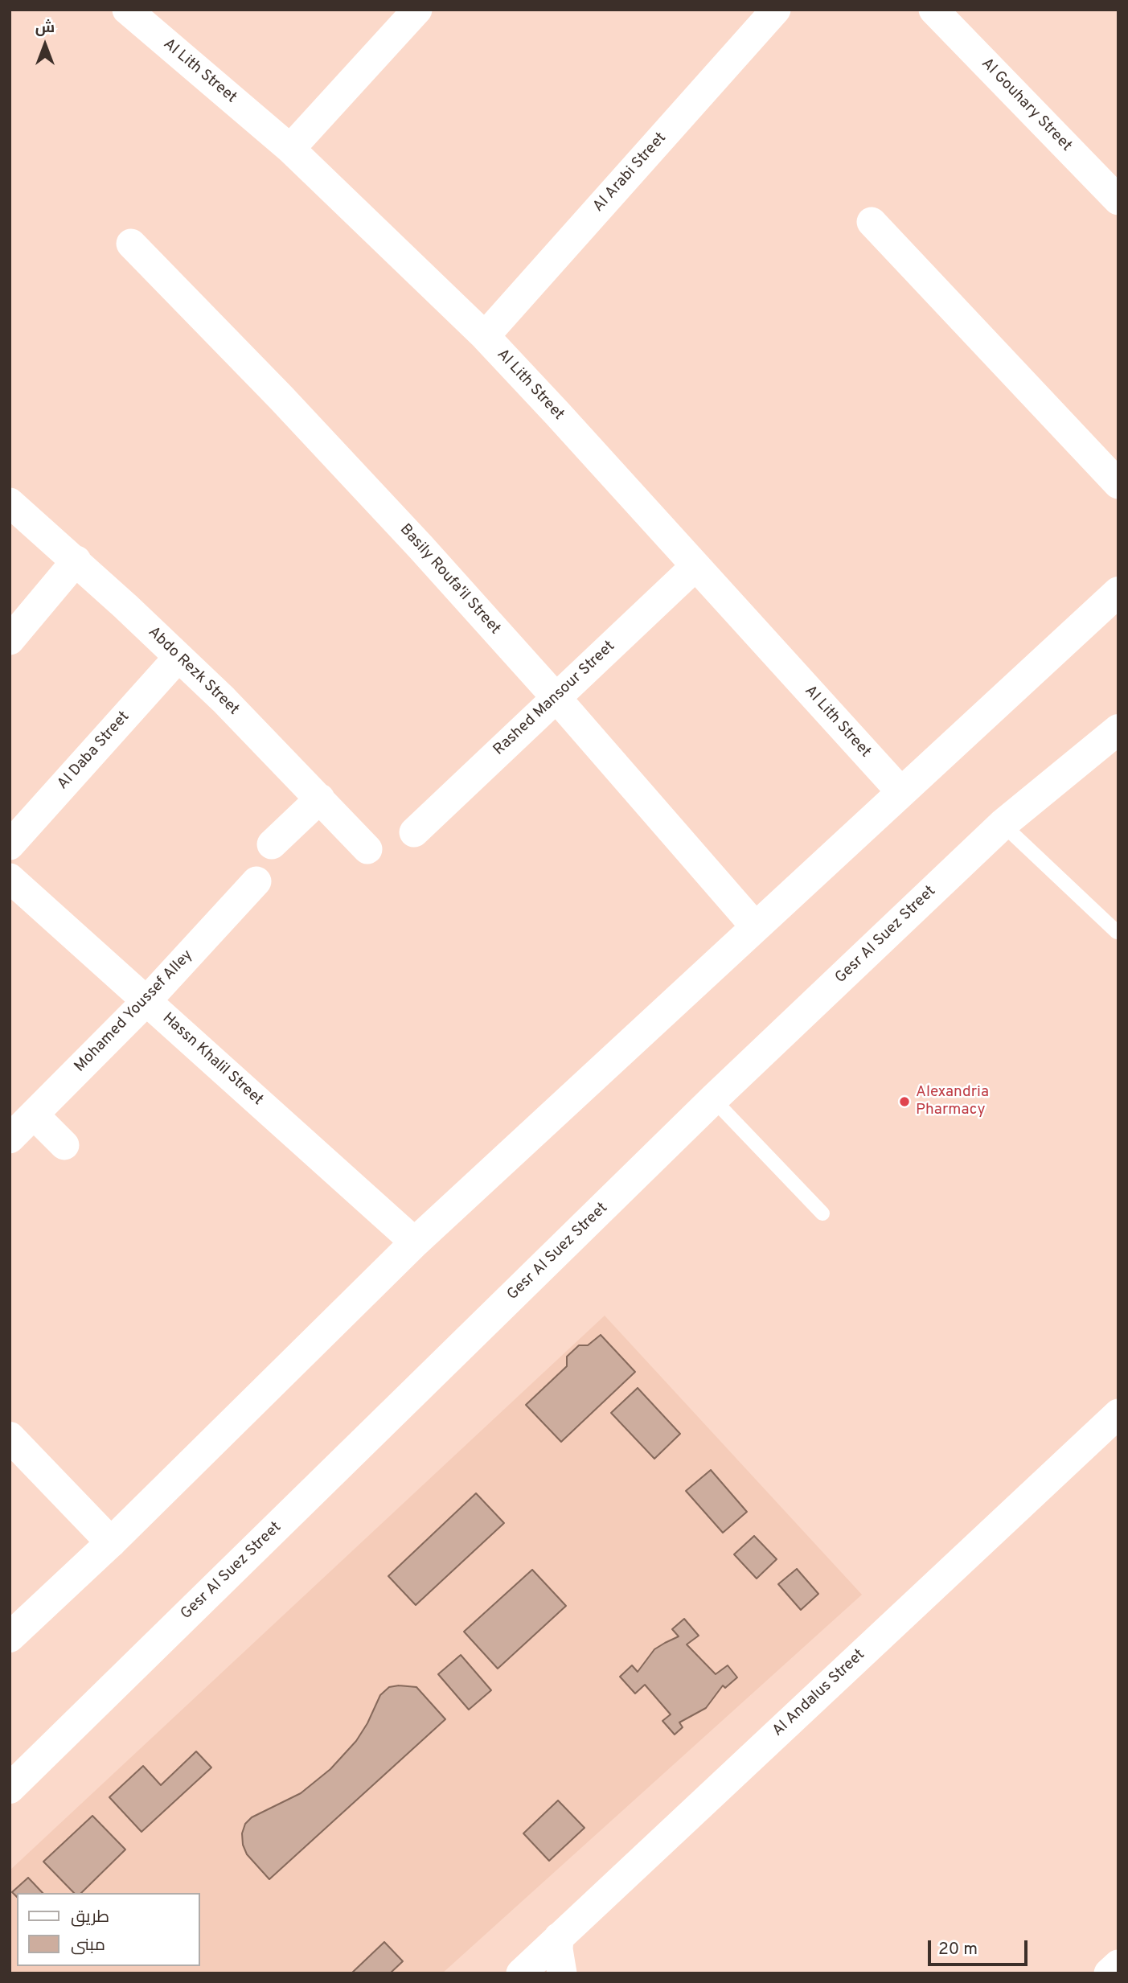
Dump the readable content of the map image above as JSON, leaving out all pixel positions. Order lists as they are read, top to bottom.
{
  "streets": {
    "main road": ["Gesr Al Suez Street"],
    "street": [
      "Al Lith Street",
      "Al Gouhary Street",
      "Al Arabi Street",
      "Basily Roufa'il Street",
      "Abdo Rezk Street",
      "Rashed Mansour Street",
      "Al Daba Street",
      "Mohamed Youssef Alley",
      "Hassn Khalil Street",
      "Al Andalus Street"
    ]
  },
  "crossings": [
    ["Al Lith Street", "Al Arabi Street"],
    ["Al Lith Street", "Rashed Mansour Street"],
    ["Basily Roufa'il Street", "Rashed Mansour Street"],
    ["Abdo Rezk Street", "Al Daba Street"],
    ["Mohamed Youssef Alley", "Hassn Khalil Street"]
  ],
  "places": ["Alexandria Pharmacy"],
  "legend": ["طريق", "مبنى"],
  "scale_bar": "20 m",
  "north": "top"
}
